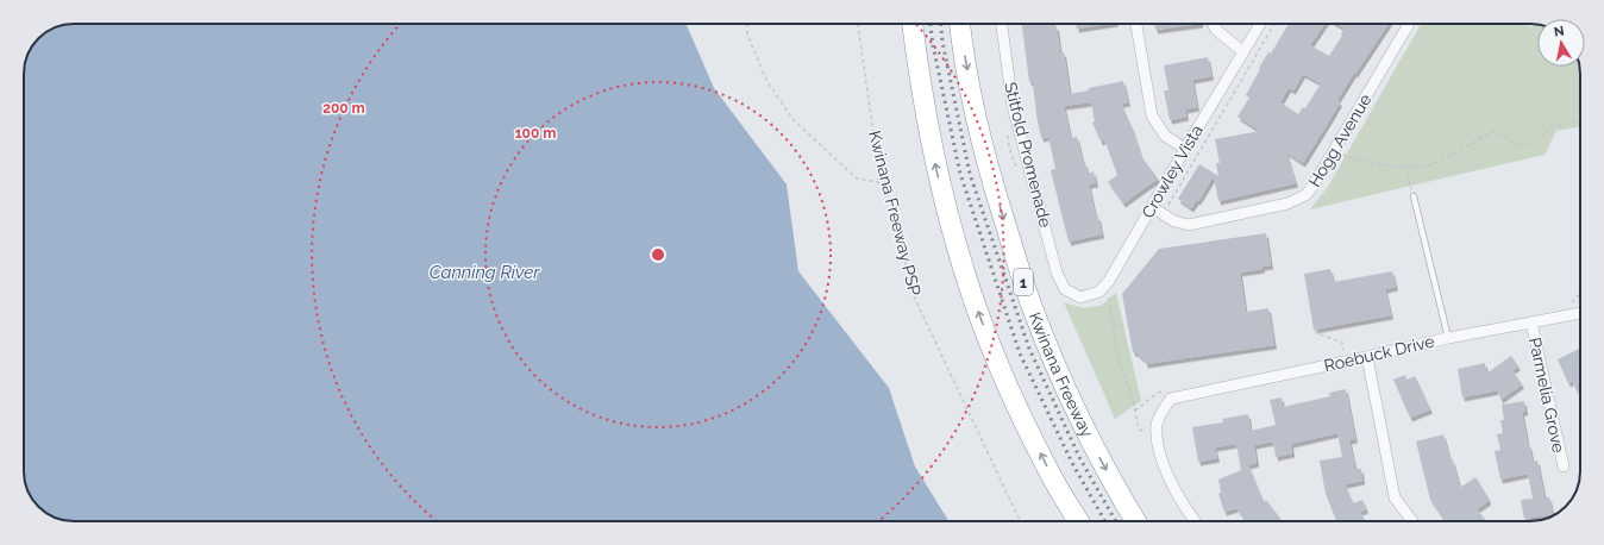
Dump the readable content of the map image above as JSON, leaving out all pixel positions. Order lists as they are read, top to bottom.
{
  "streets": {
    "highway": ["1", "Kwinana Freeway"],
    "street": [
      "Hogg Avenue",
      "Stitfold Promenade",
      "Crowley Vista",
      "Roebuck Drive",
      "Parmelia Grove"
    ],
    "path": ["Kwinana Freeway PSP"]
  },
  "crossings": [
    ["Hogg Avenue", "Crowley Vista"],
    ["Stitfold Promenade", "Crowley Vista"],
    ["Roebuck Drive", "Parmelia Grove"]
  ],
  "water": ["Canning River"],
  "north": "top",
  "rings": ["200 m", "100 m"]
}
